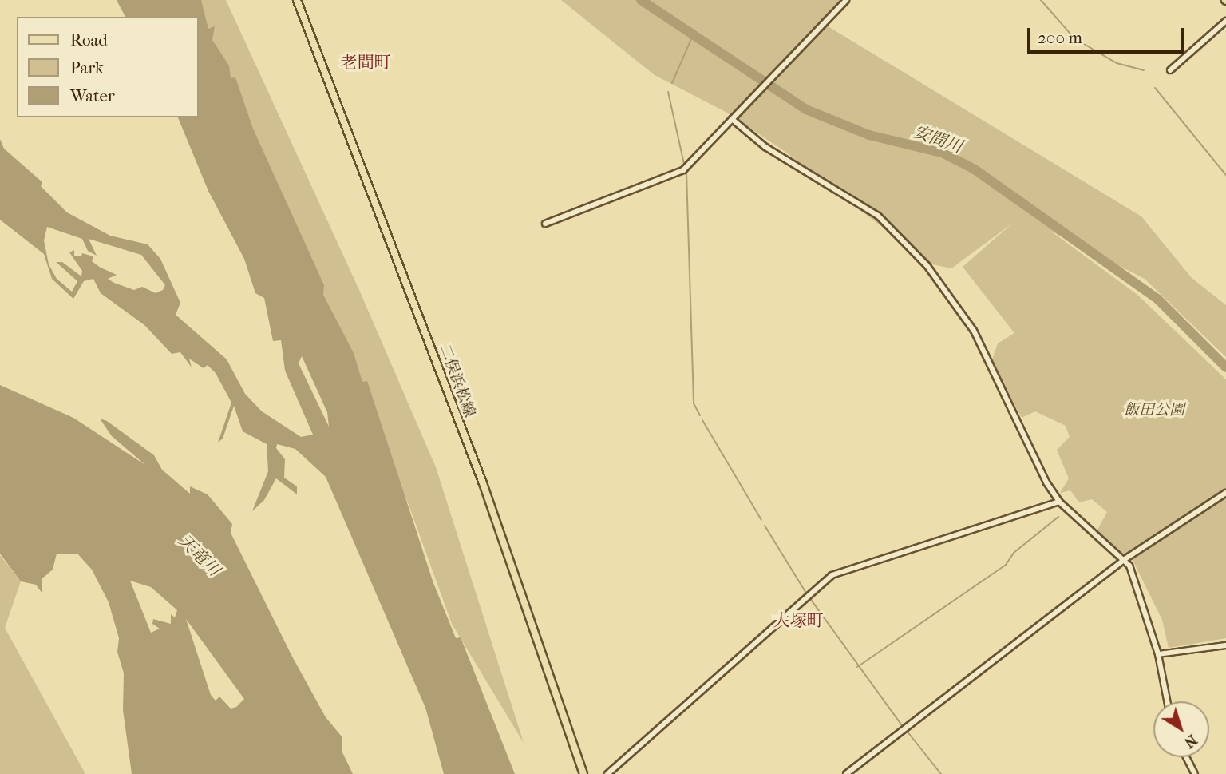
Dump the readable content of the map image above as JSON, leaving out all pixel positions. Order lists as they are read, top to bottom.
{
  "streets": {
    "main road": ["二俣浜松線"]
  },
  "districts": ["老間町", "大塚町"],
  "water": ["安間川", "天竜川"],
  "parks": ["飯田公園"],
  "legend": ["Road", "Park", "Water"],
  "scale_bar": "200 m",
  "north": "bottom right"
}
